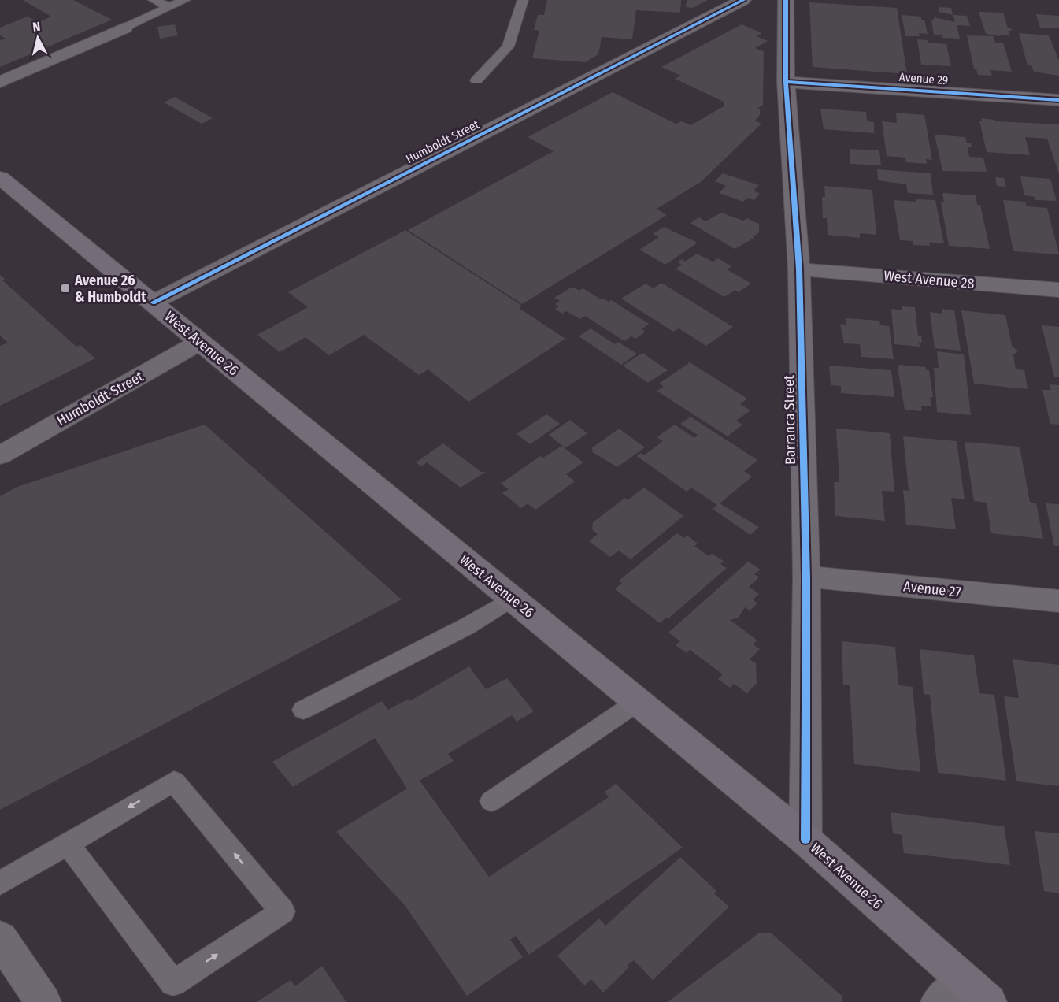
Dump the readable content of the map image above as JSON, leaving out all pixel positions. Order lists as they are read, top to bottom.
{
  "streets": {
    "main road": ["West Avenue 26"],
    "street": [
      "Avenue 29",
      "Humboldt Street",
      "West Avenue 28",
      "Barranca Street",
      "Avenue 27"
    ]
  },
  "crossings": [
    ["Avenue 29", "Barranca Street"],
    ["Humboldt Street", "West Avenue 26"],
    ["West Avenue 28", "Barranca Street"],
    ["West Avenue 26", "Barranca Street"],
    ["Barranca Street", "Avenue 27"]
  ],
  "places": {
    "transit": ["Avenue 26 & Humboldt"]
  },
  "north": "top"
}
